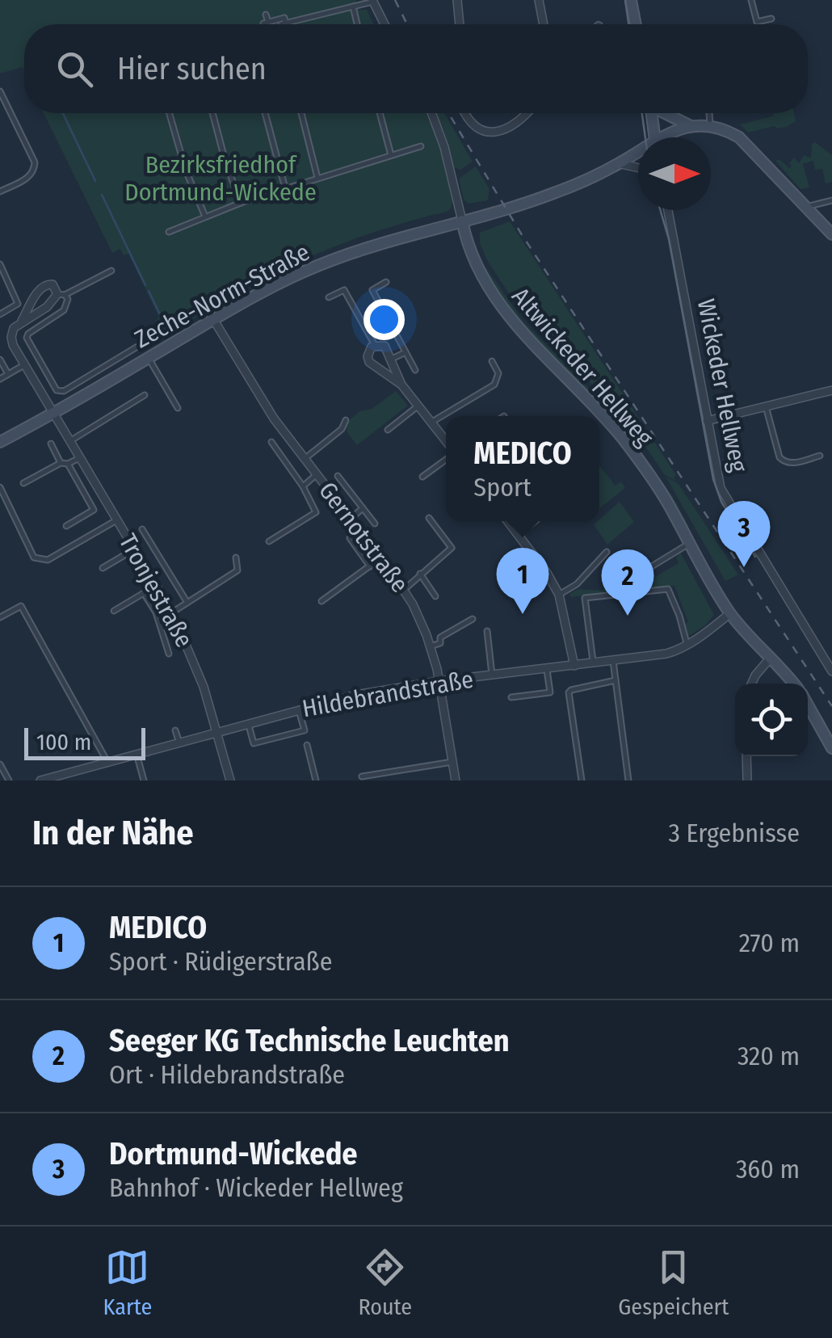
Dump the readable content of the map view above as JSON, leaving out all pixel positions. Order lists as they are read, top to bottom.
{
  "streets": {
    "main road": ["Zeche-Norm-Straße", "Altwickeder Hellweg"],
    "street": [
      "Wickeder Hellweg",
      "Gernotstraße",
      "Tronjestraße",
      "Hildebrandstraße"
    ]
  },
  "crossings": [
    ["Zeche-Norm-Straße", "Altwickeder Hellweg"],
    ["Zeche-Norm-Straße", "Gernotstraße"],
    ["Zeche-Norm-Straße", "Tronjestraße"],
    ["Altwickeder Hellweg", "Hildebrandstraße"],
    ["Gernotstraße", "Hildebrandstraße"],
    ["Tronjestraße", "Hildebrandstraße"]
  ],
  "parks": ["Bezirksfriedhof Dortmund-Wickede"],
  "scale_bar": "100 m",
  "north": "right",
  "page": {
    "search": "Hier suchen",
    "popup": ["MEDICO", "Sport"],
    "pins": ["3", "1", "2"],
    "scale": "100 m",
    "heading": ["In der Nähe", "3 Ergebnisse"],
    "list": [
      {
        "mark": "1",
        "name": "MEDICO",
        "note": "Sport · Rüdigerstraße",
        "value": "270 m"
      },
      {
        "mark": "2",
        "name": "Seeger KG Technische Leuchten",
        "note": "Ort · Hildebrandstraße",
        "value": "320 m"
      },
      {
        "mark": "3",
        "name": "Dortmund-Wickede",
        "note": "Bahnhof · Wickeder Hellweg",
        "value": "360 m"
      }
    ],
    "nav": ["Karte", "Route", "Gespeichert"]
  }
}
